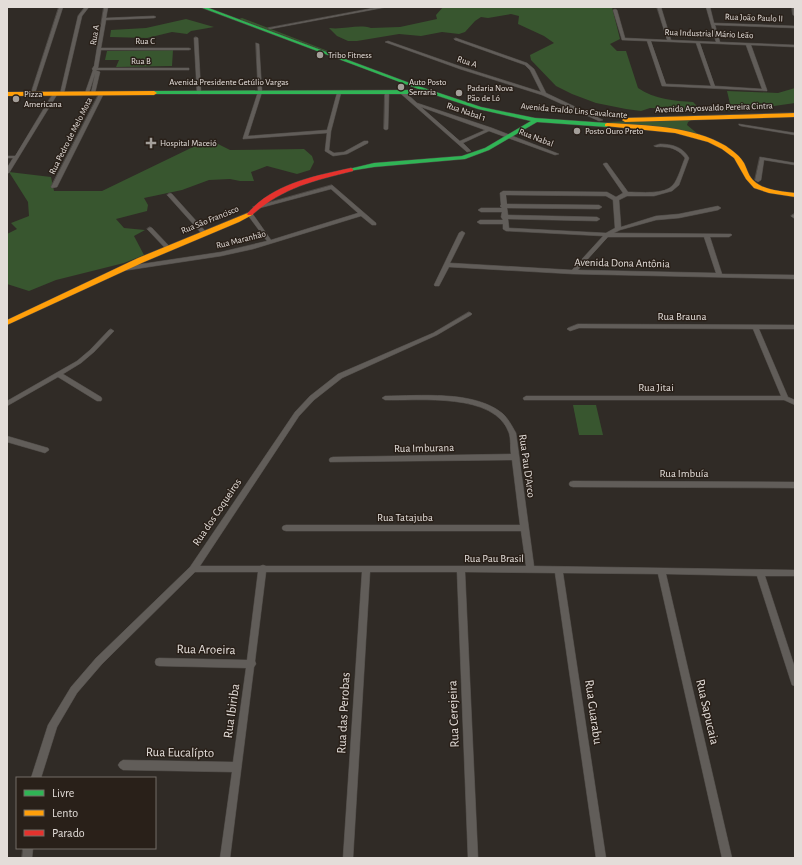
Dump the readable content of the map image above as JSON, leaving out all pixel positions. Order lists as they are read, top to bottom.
{
  "streets": {
    "main road": [
      "Avenida Presidente Getúlio Vargas",
      "Avenida Aryosvaldo Pereira Cintra",
      "Avenida Eraldo Lins Cavalcante",
      "Rua São Francisco"
    ],
    "street": [
      "Rua João Paulo II",
      "Rua Industrial Mário Leão",
      "Rua A",
      "Rua C",
      "Rua B",
      "Rua Nabal 1",
      "Rua Pedro de Melo Mota",
      "Rua Nabal",
      "Rua Maranhão",
      "Avenida Dona Antônia",
      "Rua Brauna",
      "Rua Jitai",
      "Rua Imburana",
      "Rua Pau D'Arco",
      "Rua Imbuía",
      "Rua dos Coqueiros",
      "Rua Tatajuba",
      "Rua Pau Brasil",
      "Rua Aroeira",
      "Rua Ibiriba",
      "Rua Guarabu",
      "Rua Sapucaia",
      "Rua das Perobas",
      "Rua Cerejeira",
      "Rua Eucalípto"
    ]
  },
  "crossings": [
    ["Rua A", "Rua C"],
    ["Rua A", "Rua B"],
    ["Rua A", "Avenida Presidente Getúlio Vargas"],
    ["Rua A", "Avenida Eraldo Lins Cavalcante"],
    ["Rua A", "Rua Pedro de Melo Mota"],
    ["Avenida Presidente Getúlio Vargas", "Avenida Eraldo Lins Cavalcante"],
    ["Avenida Presidente Getúlio Vargas", "Rua Pedro de Melo Mota"],
    ["Avenida Aryosvaldo Pereira Cintra", "Avenida Eraldo Lins Cavalcante"],
    ["Avenida Eraldo Lins Cavalcante", "Rua São Francisco"],
    ["Rua Nabal 1", "Rua Nabal"],
    ["Rua Nabal 1", "Rua São Francisco"],
    ["Rua Nabal", "Rua São Francisco"],
    ["Rua São Francisco", "Rua Maranhão"],
    ["Rua Imburana", "Rua Pau D'Arco"],
    ["Rua Pau D'Arco", "Rua Tatajuba"],
    ["Rua Pau D'Arco", "Rua Pau Brasil"],
    ["Rua dos Coqueiros", "Rua Pau Brasil"],
    ["Rua Pau Brasil", "Rua Ibiriba"],
    ["Rua Pau Brasil", "Rua Guarabu"],
    ["Rua Pau Brasil", "Rua Sapucaia"],
    ["Rua Pau Brasil", "Rua das Perobas"],
    ["Rua Pau Brasil", "Rua Cerejeira"],
    ["Rua Aroeira", "Rua Ibiriba"],
    ["Rua Ibiriba", "Rua Eucalípto"]
  ],
  "places": {
    "other": [
      "Tribo Fitness",
      "Auto Posto Serraria",
      "Padaria Nova Pão de Ló",
      "Pizza Americana",
      "Posto Ouro Preto"
    ],
    "health": ["Hospital Maceió"]
  },
  "legend": ["Livre", "Lento", "Parado"]
}
